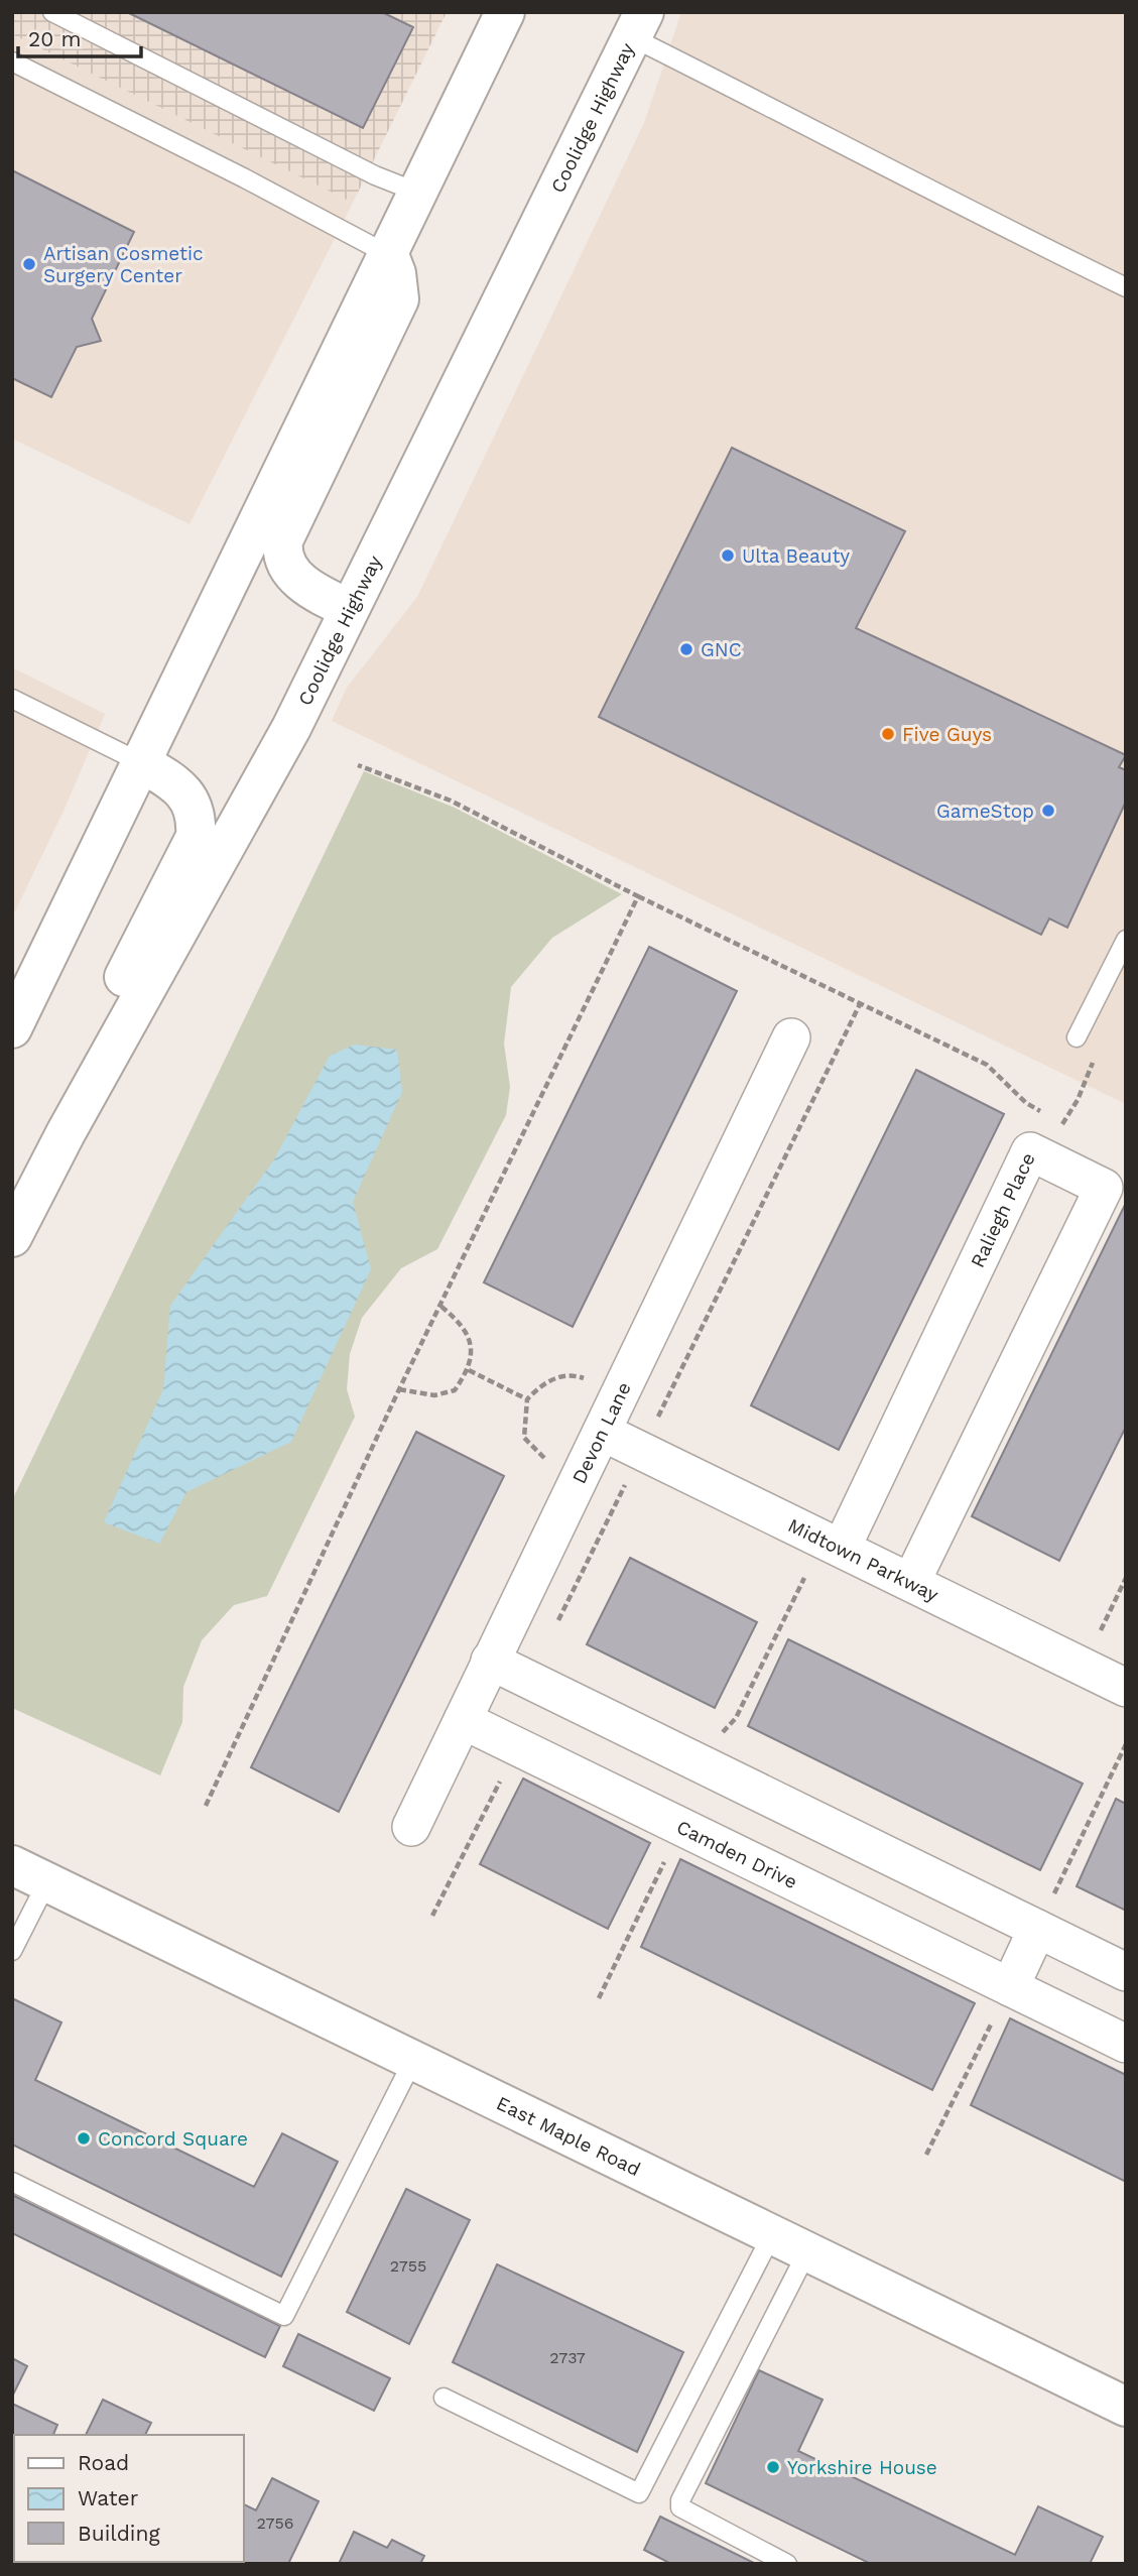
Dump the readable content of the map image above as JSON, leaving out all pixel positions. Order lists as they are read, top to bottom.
{
  "streets": {
    "main road": ["Coolidge Highway", "East Maple Road"],
    "street": [
      "Raliegh Place",
      "Devon Lane",
      "Midtown Parkway",
      "Camden Drive"
    ]
  },
  "crossings": [
    ["Raliegh Place", "Midtown Parkway"],
    ["Devon Lane", "Midtown Parkway"],
    ["Devon Lane", "Camden Drive"]
  ],
  "places": [
    "Artisan Cosmetic Surgery Center",
    "Ulta Beauty",
    "GNC",
    "Five Guys",
    "GameStop",
    "Concord Square",
    "Yorkshire House"
  ],
  "house_numbers": ["2755", "2737", "2756"],
  "legend": ["Road", "Water", "Building"],
  "scale_bar": "20 m"
}
